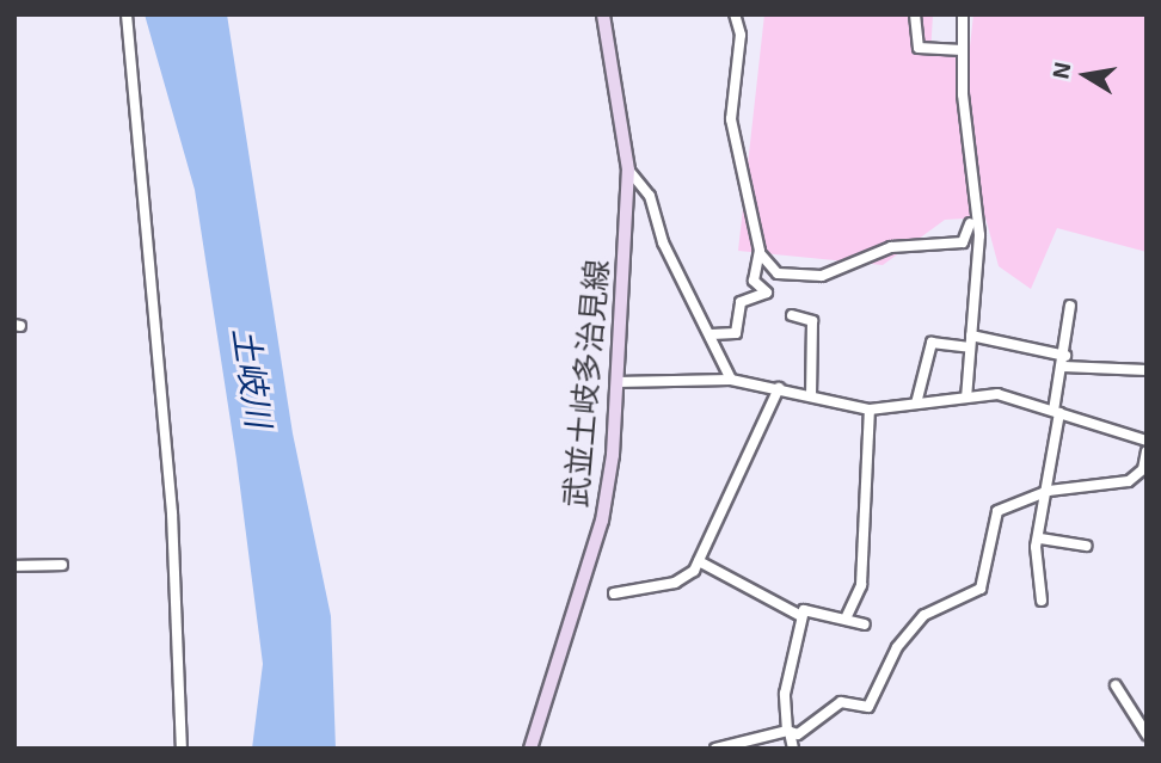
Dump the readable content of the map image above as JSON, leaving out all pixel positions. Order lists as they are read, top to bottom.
{
  "streets": {
    "main road": ["武並土岐多治見線"]
  },
  "water": ["土岐川"],
  "north": "left"
}
